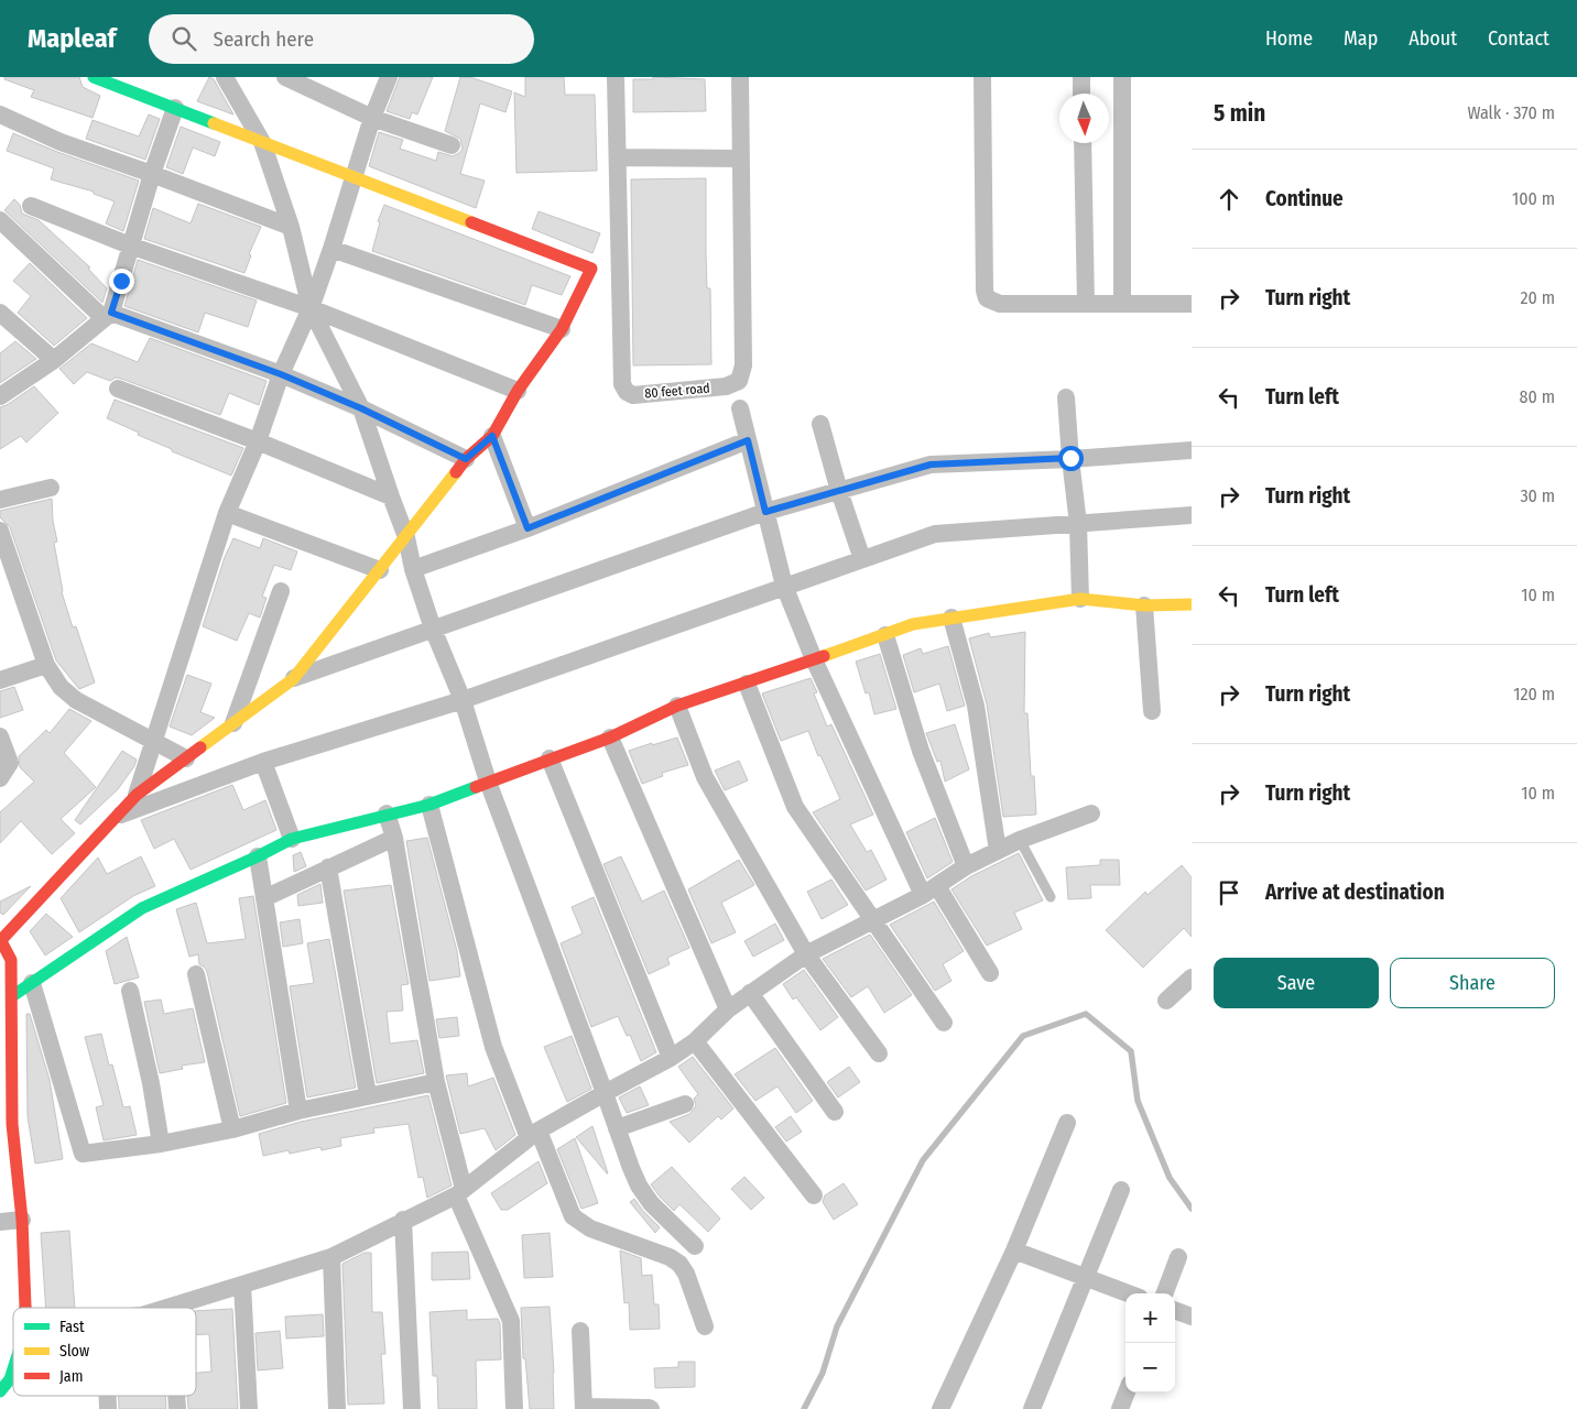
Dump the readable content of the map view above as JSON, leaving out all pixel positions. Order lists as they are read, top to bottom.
{
  "streets": {
    "street": ["80 feet road"]
  },
  "legend": ["Fast", "Slow", "Jam"],
  "north": "bottom",
  "page": {
    "header": "Mapleaf",
    "search": "Search here",
    "nav": [
      "Home",
      "Map",
      "About",
      "Contact"
    ],
    "heading": ["5 min", "Walk · 370 m"],
    "list": [
      ["Continue", "100 m"],
      ["Turn right", "20 m"],
      ["Turn left", "80 m"],
      ["Turn right", "30 m"],
      ["Turn left", "10 m"],
      ["Turn right", "120 m"],
      ["Turn right", "10 m"],
      "Arrive at destination"
    ],
    "buttons": ["Save", "Share"],
    "map_buttons": ["+", "−"]
  }
}
